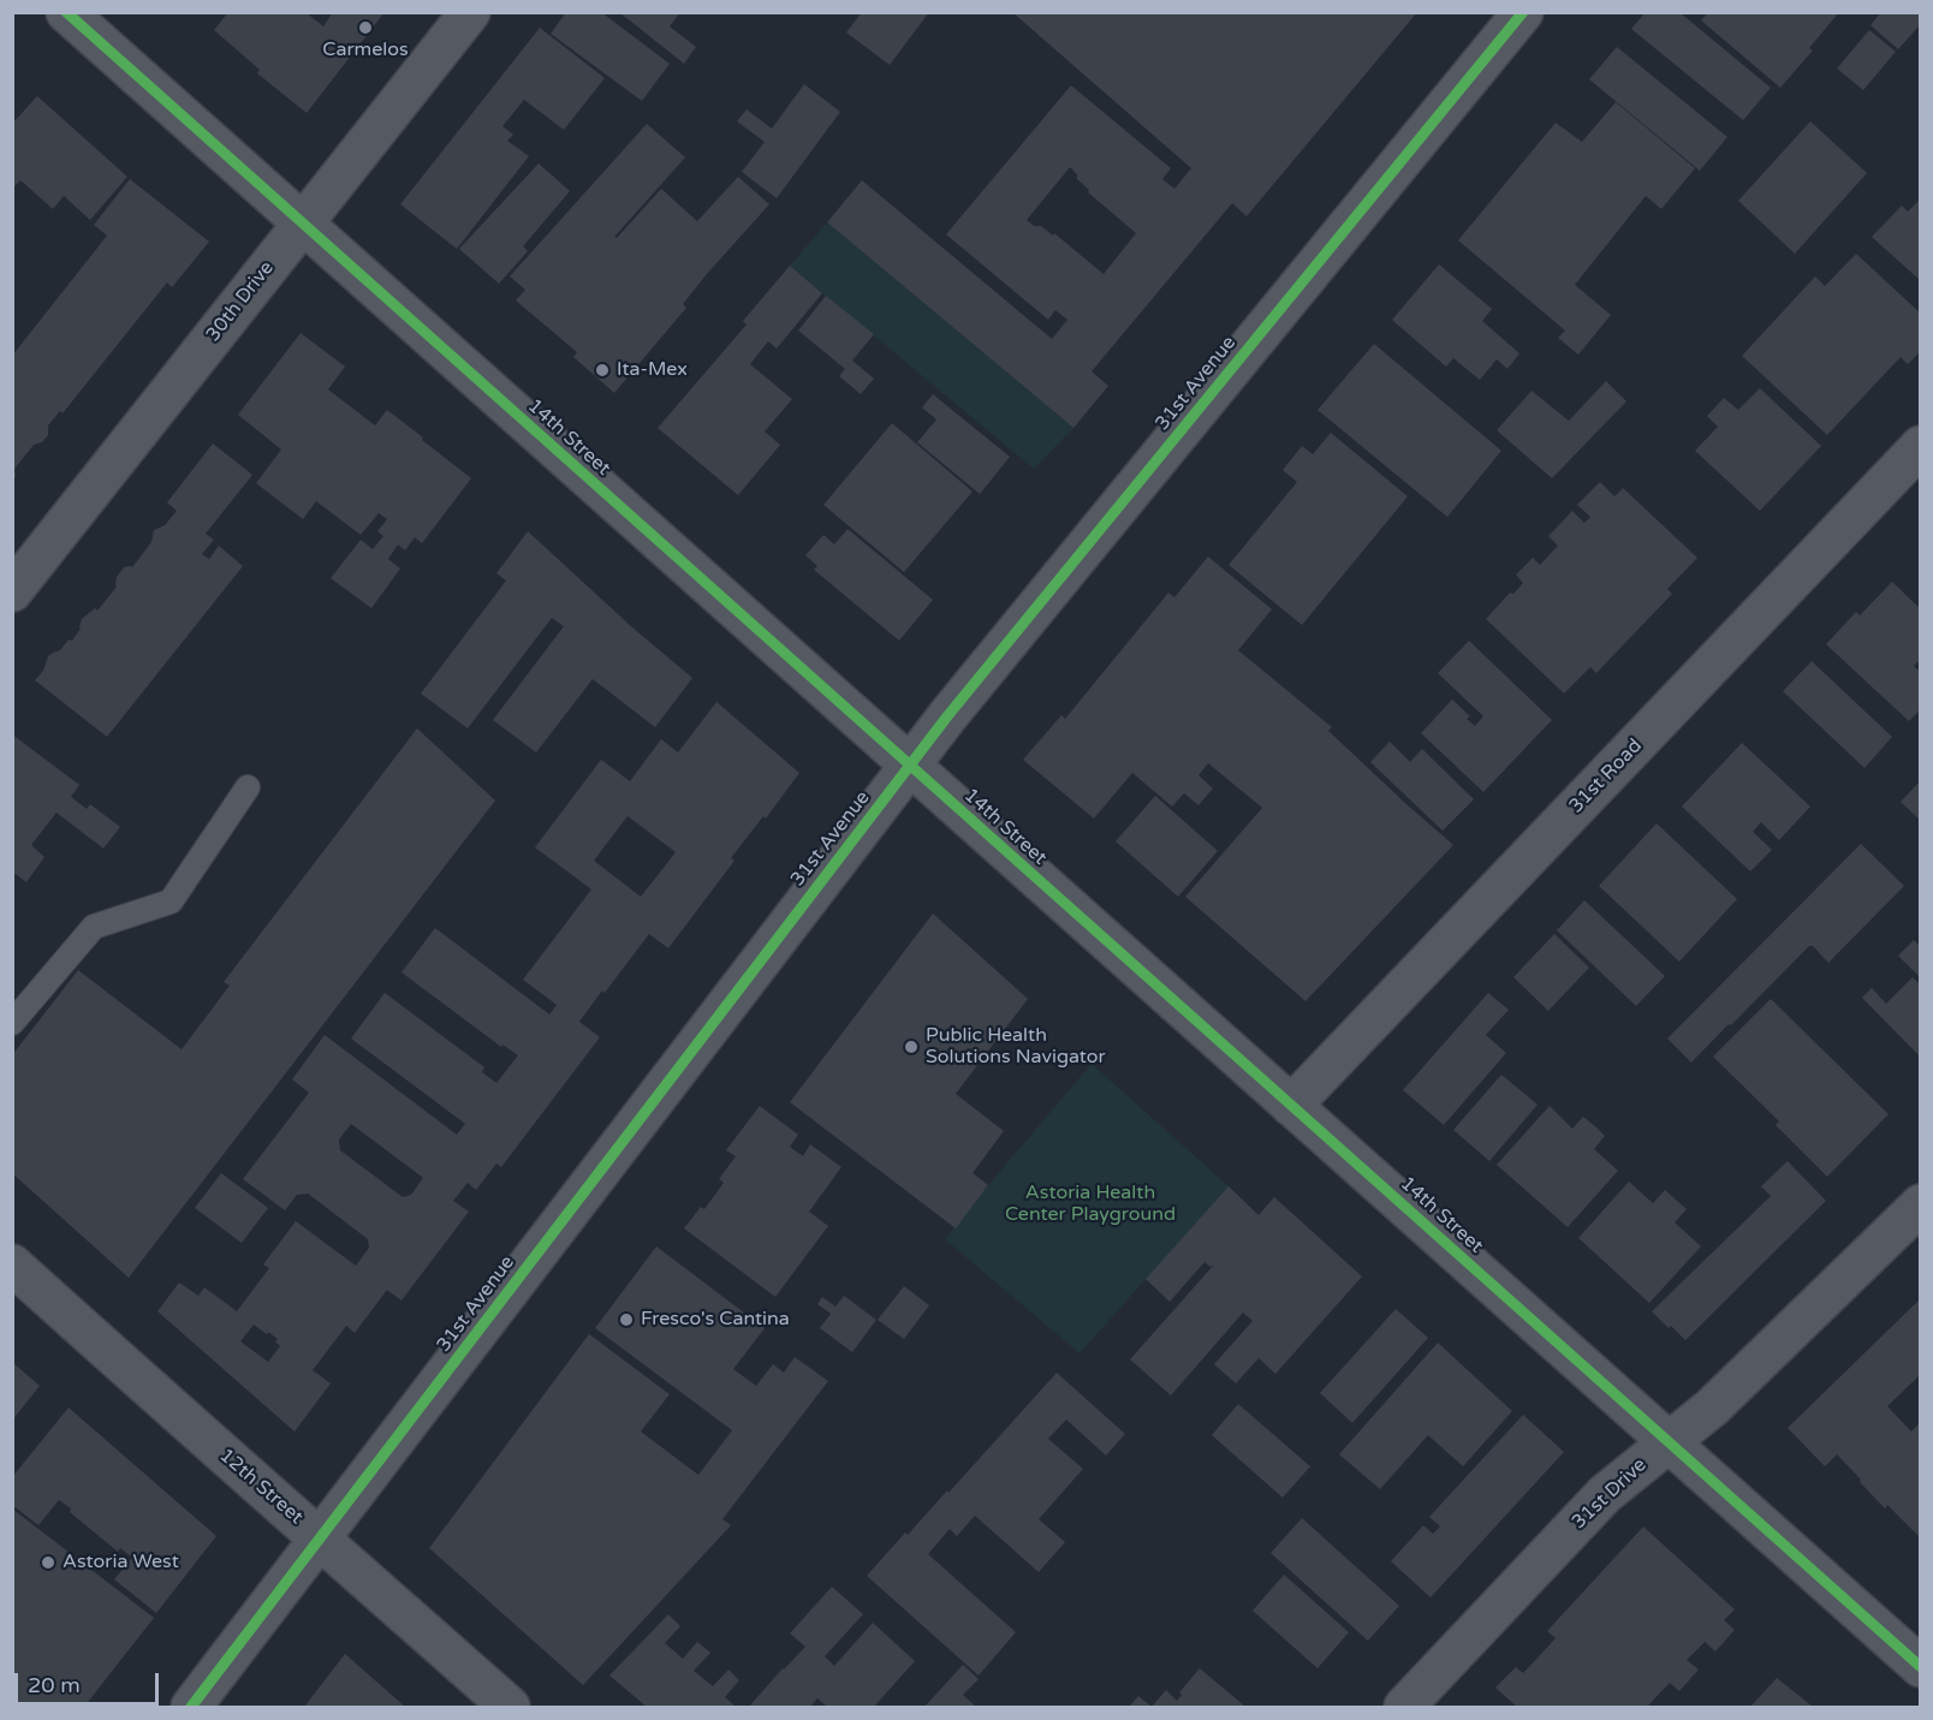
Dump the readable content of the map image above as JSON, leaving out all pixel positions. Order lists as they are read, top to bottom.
{
  "streets": {
    "street": [
      "30th Drive",
      "31st Avenue",
      "14th Street",
      "31st Road",
      "12th Street",
      "31st Drive"
    ]
  },
  "crossings": [
    ["30th Drive", "14th Street"],
    ["31st Avenue", "14th Street"],
    ["31st Avenue", "12th Street"],
    ["14th Street", "31st Road"],
    ["14th Street", "31st Drive"]
  ],
  "parks": ["Astoria Health Center Playground"],
  "places": [
    "Carmelos",
    "Ita-Mex",
    "Public Health Solutions Navigator",
    "Fresco's Cantina",
    "Astoria West"
  ],
  "scale_bar": "20 m"
}
